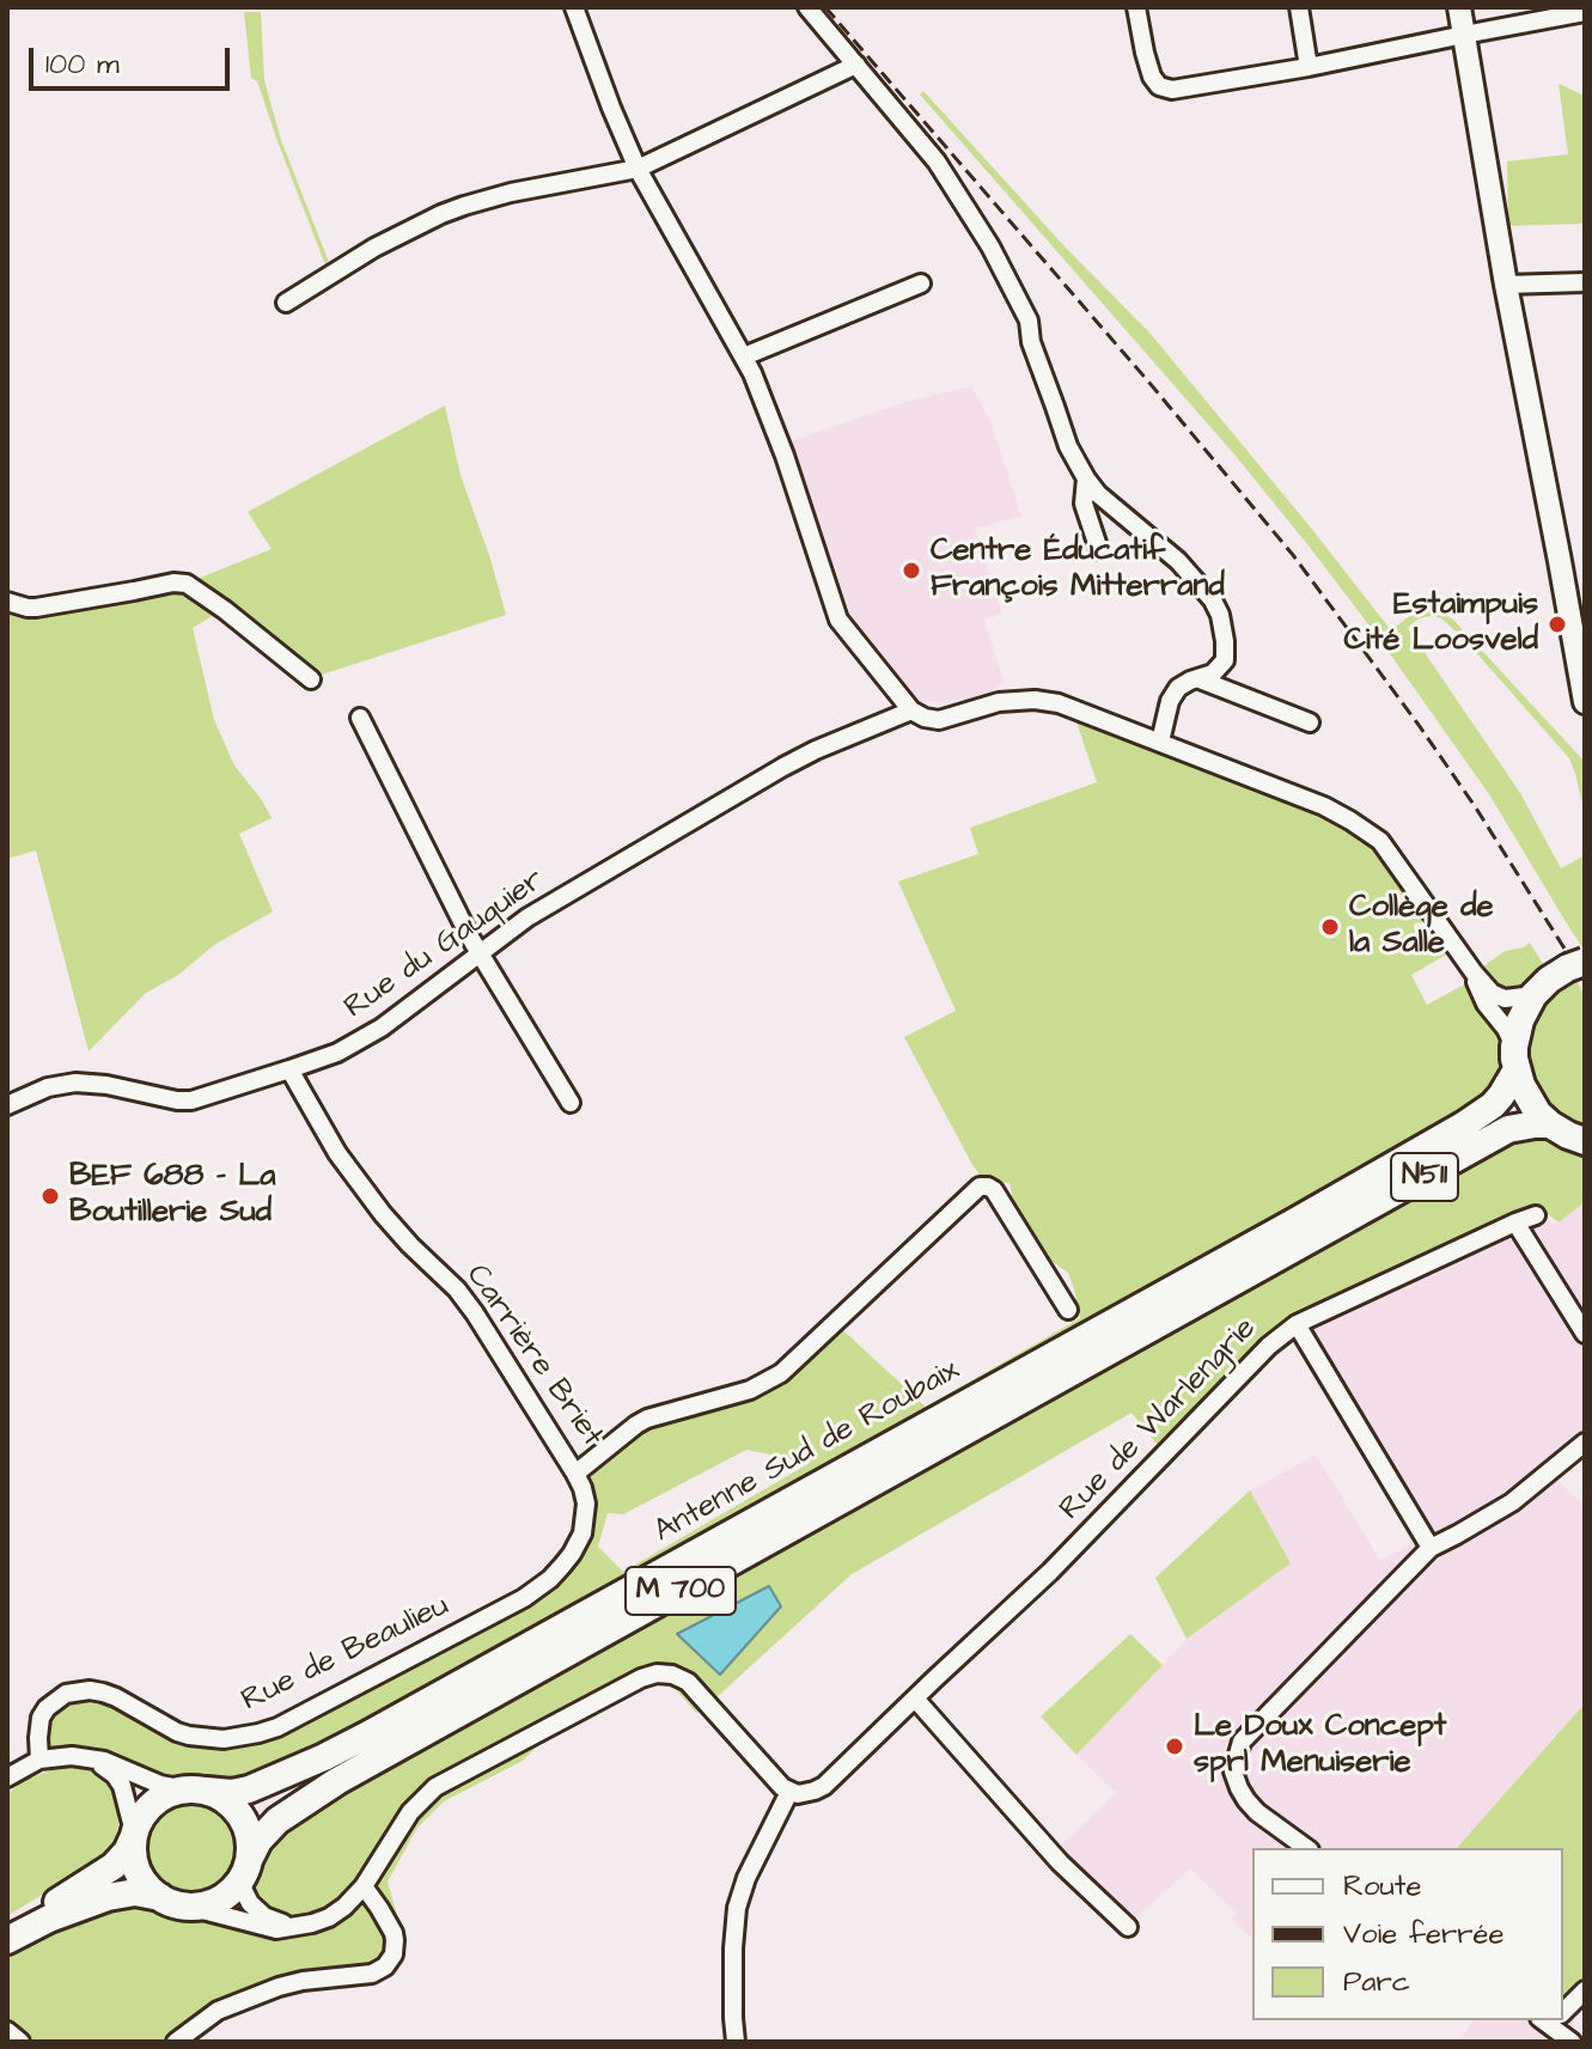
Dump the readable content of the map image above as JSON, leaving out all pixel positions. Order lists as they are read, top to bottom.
{
  "streets": {
    "highway": ["N511", "Antenne Sud de Roubaix", "M 700"],
    "street": [
      "Rue du Gauquier",
      "Carrière Briet",
      "Rue de Warlengrie",
      "Rue de Beaulieu"
    ]
  },
  "crossings": [
    ["Rue du Gauquier", "Carrière Briet"],
    ["N511", "Antenne Sud de Roubaix"],
    ["Carrière Briet", "Rue de Beaulieu"]
  ],
  "places": [
    "Centre Éducatif François Mitterrand",
    "Estaimpuis Cité Loosveld",
    "Collège de la Salle",
    "BEF 688 - La Boutillerie Sud",
    "Le Doux Concept sprl Menuiserie"
  ],
  "legend": ["Route", "Voie ferrée", "Parc"],
  "scale_bar": "100 m"
}
